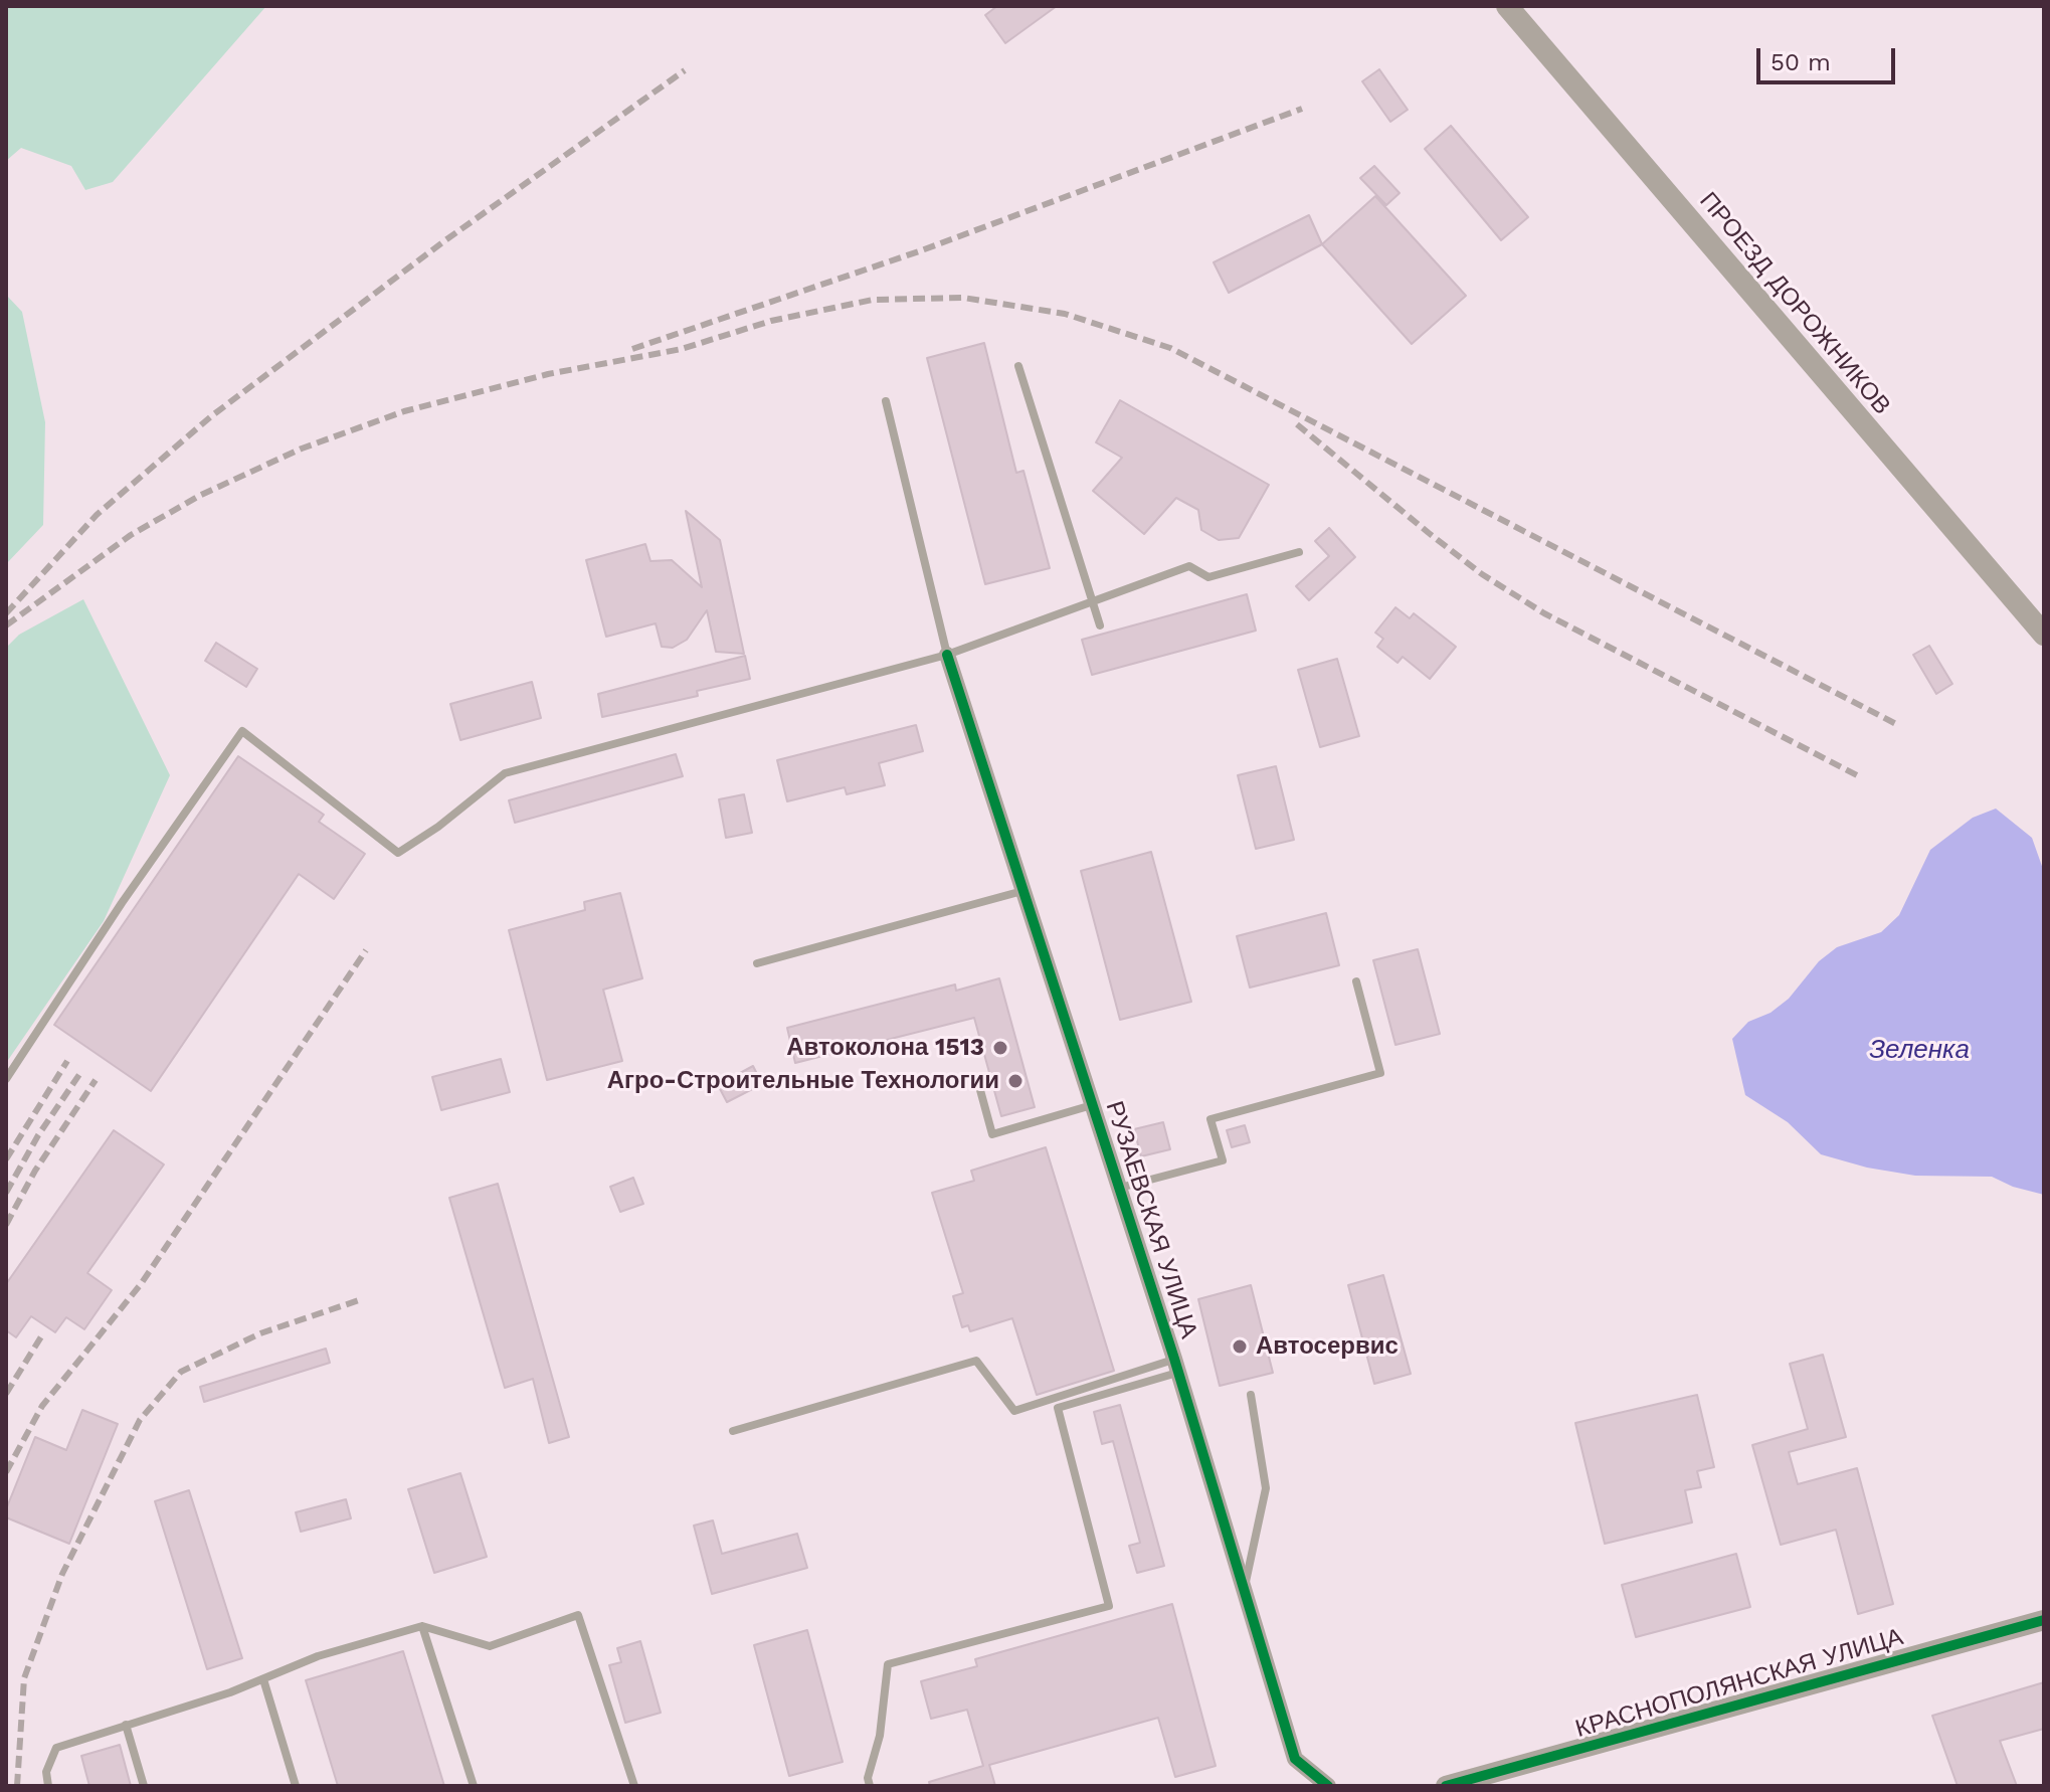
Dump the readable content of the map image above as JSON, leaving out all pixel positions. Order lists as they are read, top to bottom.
{
  "streets": {
    "main road": ["ПРОЕЗД ДОРОЖНИКОВ"],
    "street": ["РУЗАЕВСКАЯ УЛИЦА", "КРАСНОПОЛЯНСКАЯ УЛИЦА"]
  },
  "water": ["Зеленка"],
  "places": ["Автоколона 1513", "Агро-Строительные Технологии", "Автосервис"],
  "scale_bar": "50 m"
}
